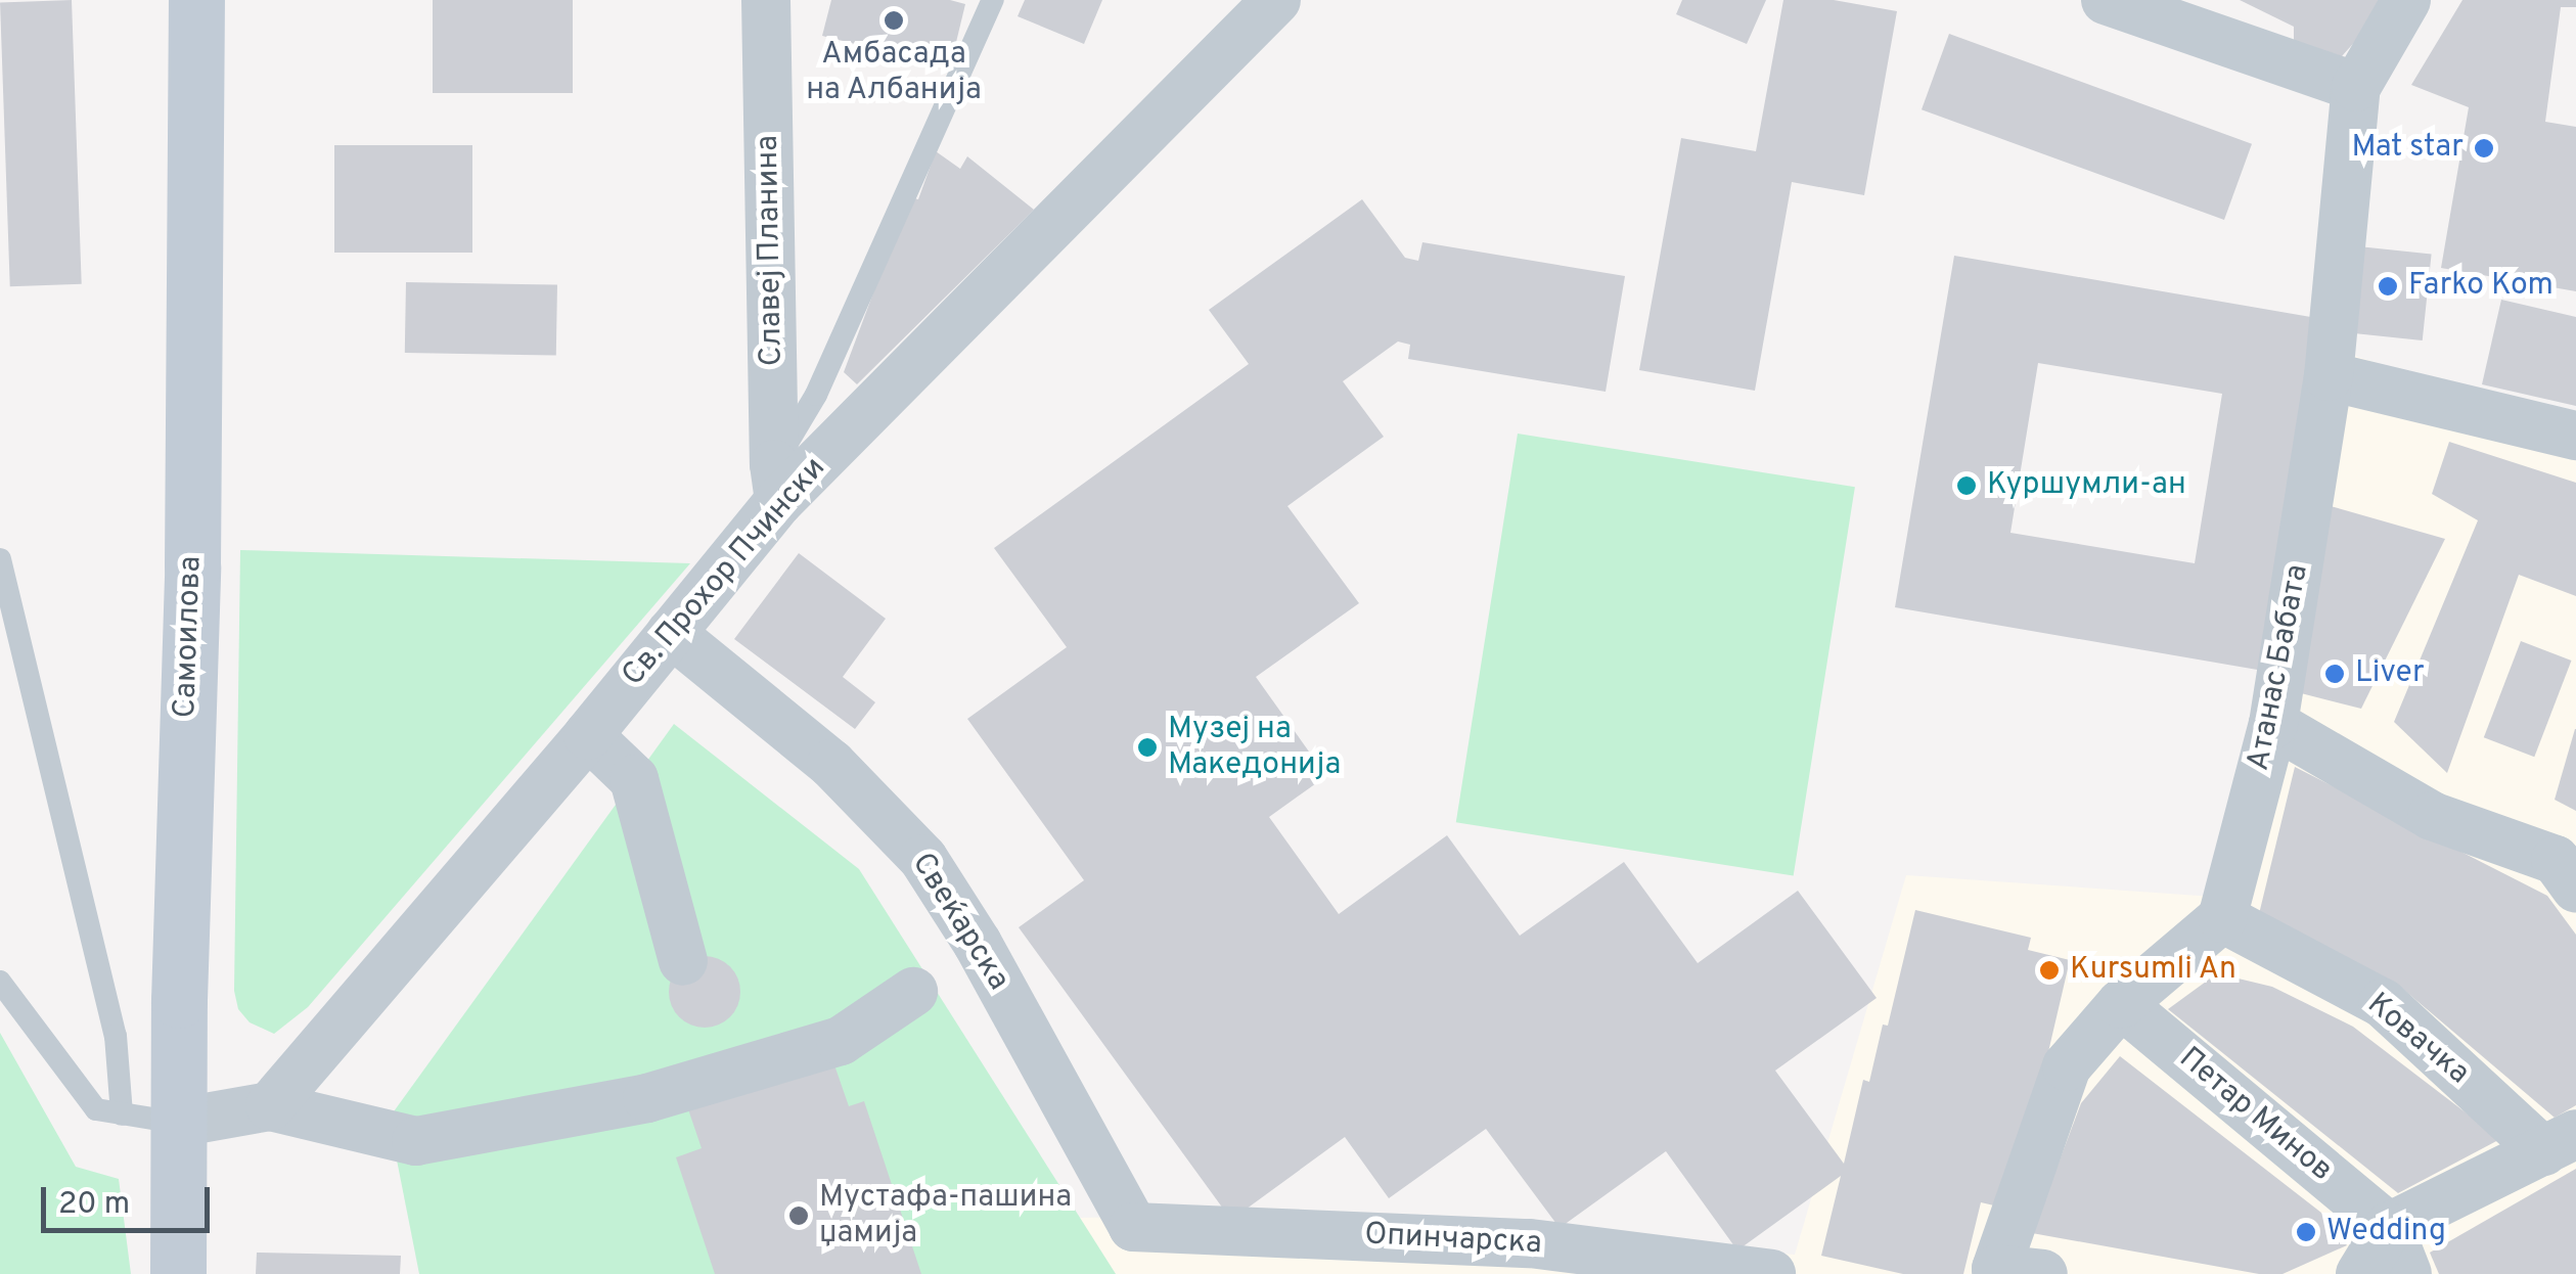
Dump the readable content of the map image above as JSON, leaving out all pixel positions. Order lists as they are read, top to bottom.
{
  "streets": {
    "street": [
      "Славеј Планина",
      "Св. Прохор Пчински",
      "Самоилова",
      "Атанас Бабата",
      "Свеќарска",
      "Ковачка",
      "Петар Минов",
      "Опинчарска"
    ]
  },
  "crossings": [
    ["Славеј Планина", "Св. Прохор Пчински"],
    ["Св. Прохор Пчински", "Свеќарска"],
    ["Атанас Бабата", "Ковачка"],
    ["Свеќарска", "Опинчарска"]
  ],
  "places": [
    "Амбасада на Албанија",
    "Mat star",
    "Farko Kom",
    "Куршумли-ан",
    "Liver",
    "Музеј на Македонија",
    "Kursumli An",
    "Мустафа-пашина џамија",
    "Wedding"
  ],
  "scale_bar": "20 m"
}
